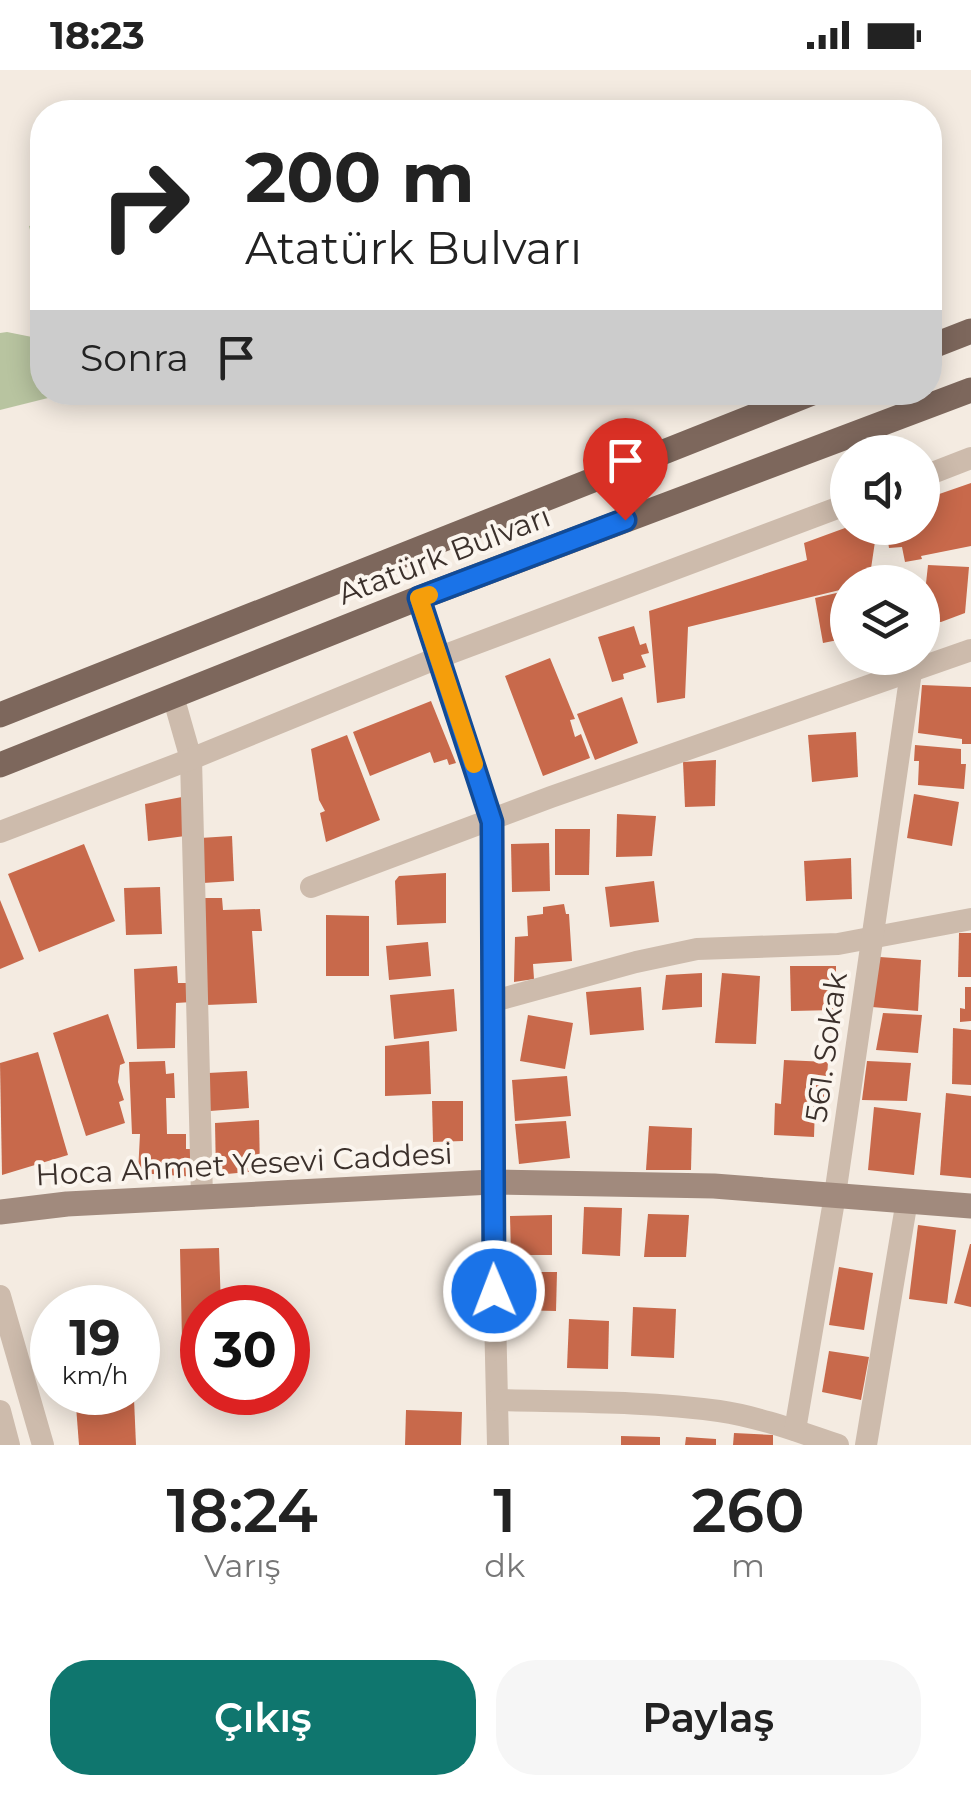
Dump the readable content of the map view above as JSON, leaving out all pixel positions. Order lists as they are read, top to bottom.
{
  "streets": {
    "main road": ["Atatürk Bulvarı"],
    "street": ["561. Sokak", "Hoca Ahmet Yesevi Caddesi"]
  },
  "crossings": [
    ["561. Sokak", "Hoca Ahmet Yesevi Caddesi"]
  ],
  "page": {
    "status": "18:23",
    "turn": ["200 m", "Atatürk Bulvarı"],
    "then": "Sonra",
    "speed": "19 km/h",
    "limit": "30",
    "eta": [
      "18:24",
      "Varış",
      "1",
      "dk",
      "260",
      "m"
    ],
    "buttons": ["Çıkış", "Paylaş"]
  }
}
